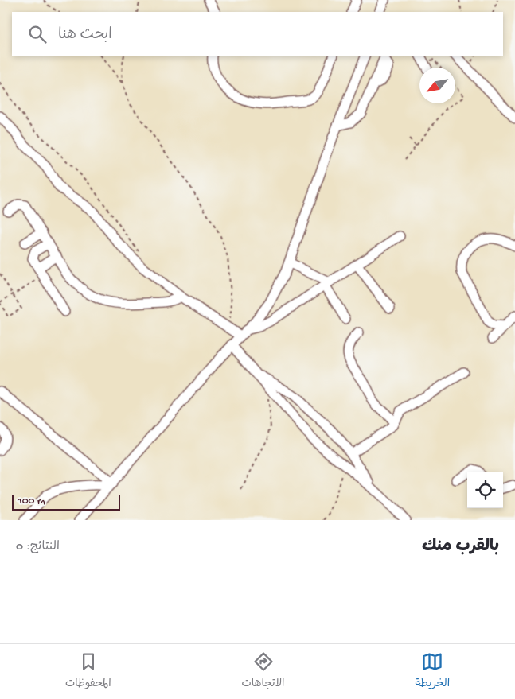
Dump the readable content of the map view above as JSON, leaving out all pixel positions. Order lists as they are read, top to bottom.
{
  "scale_bar": "100 m",
  "north": "bottom left",
  "page": {
    "search": "ابحث هنا",
    "scale": "100 m",
    "heading": ["بالقرب منك", "النتائج: 0"],
    "nav": ["الخريطة", "الاتجاهات", "المحفوظات"]
  }
}
